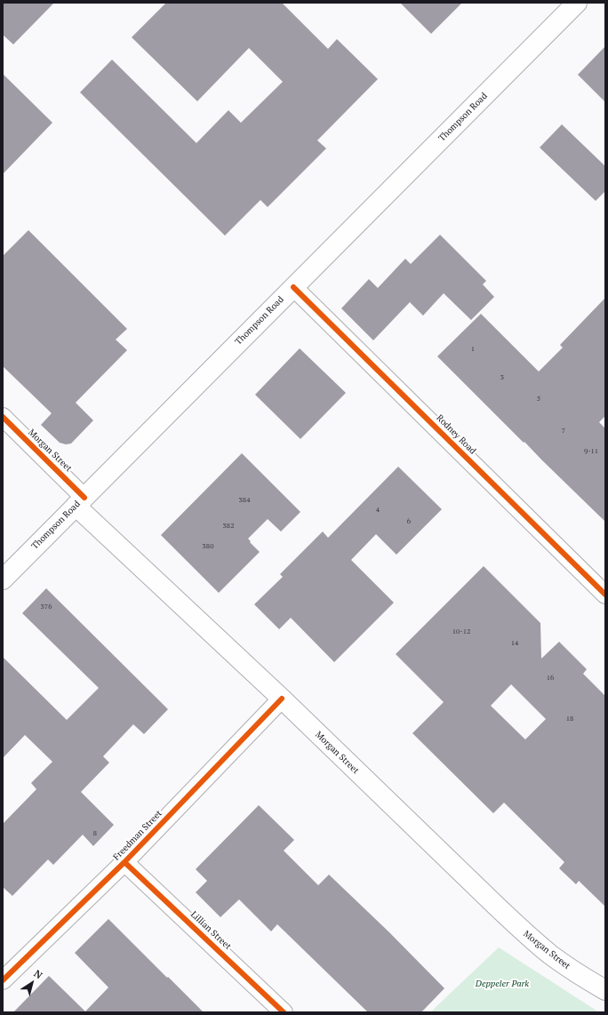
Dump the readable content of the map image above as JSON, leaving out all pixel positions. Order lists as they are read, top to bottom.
{
  "streets": {
    "main road": ["Thompson Road", "Morgan Street"],
    "street": ["Rodney Road", "Freedman Street", "Lillian Street"]
  },
  "crossings": [
    ["Thompson Road", "Rodney Road"],
    ["Thompson Road", "Morgan Street"],
    ["Morgan Street", "Freedman Street"],
    ["Freedman Street", "Lillian Street"]
  ],
  "parks": ["Deppeler Park"],
  "house_numbers": [
    "1",
    "3",
    "5",
    "7",
    "9-11",
    "384",
    "4",
    "6",
    "382",
    "380",
    "376",
    "10-12",
    "14",
    "16",
    "18",
    "8"
  ],
  "north": "top right"
}
